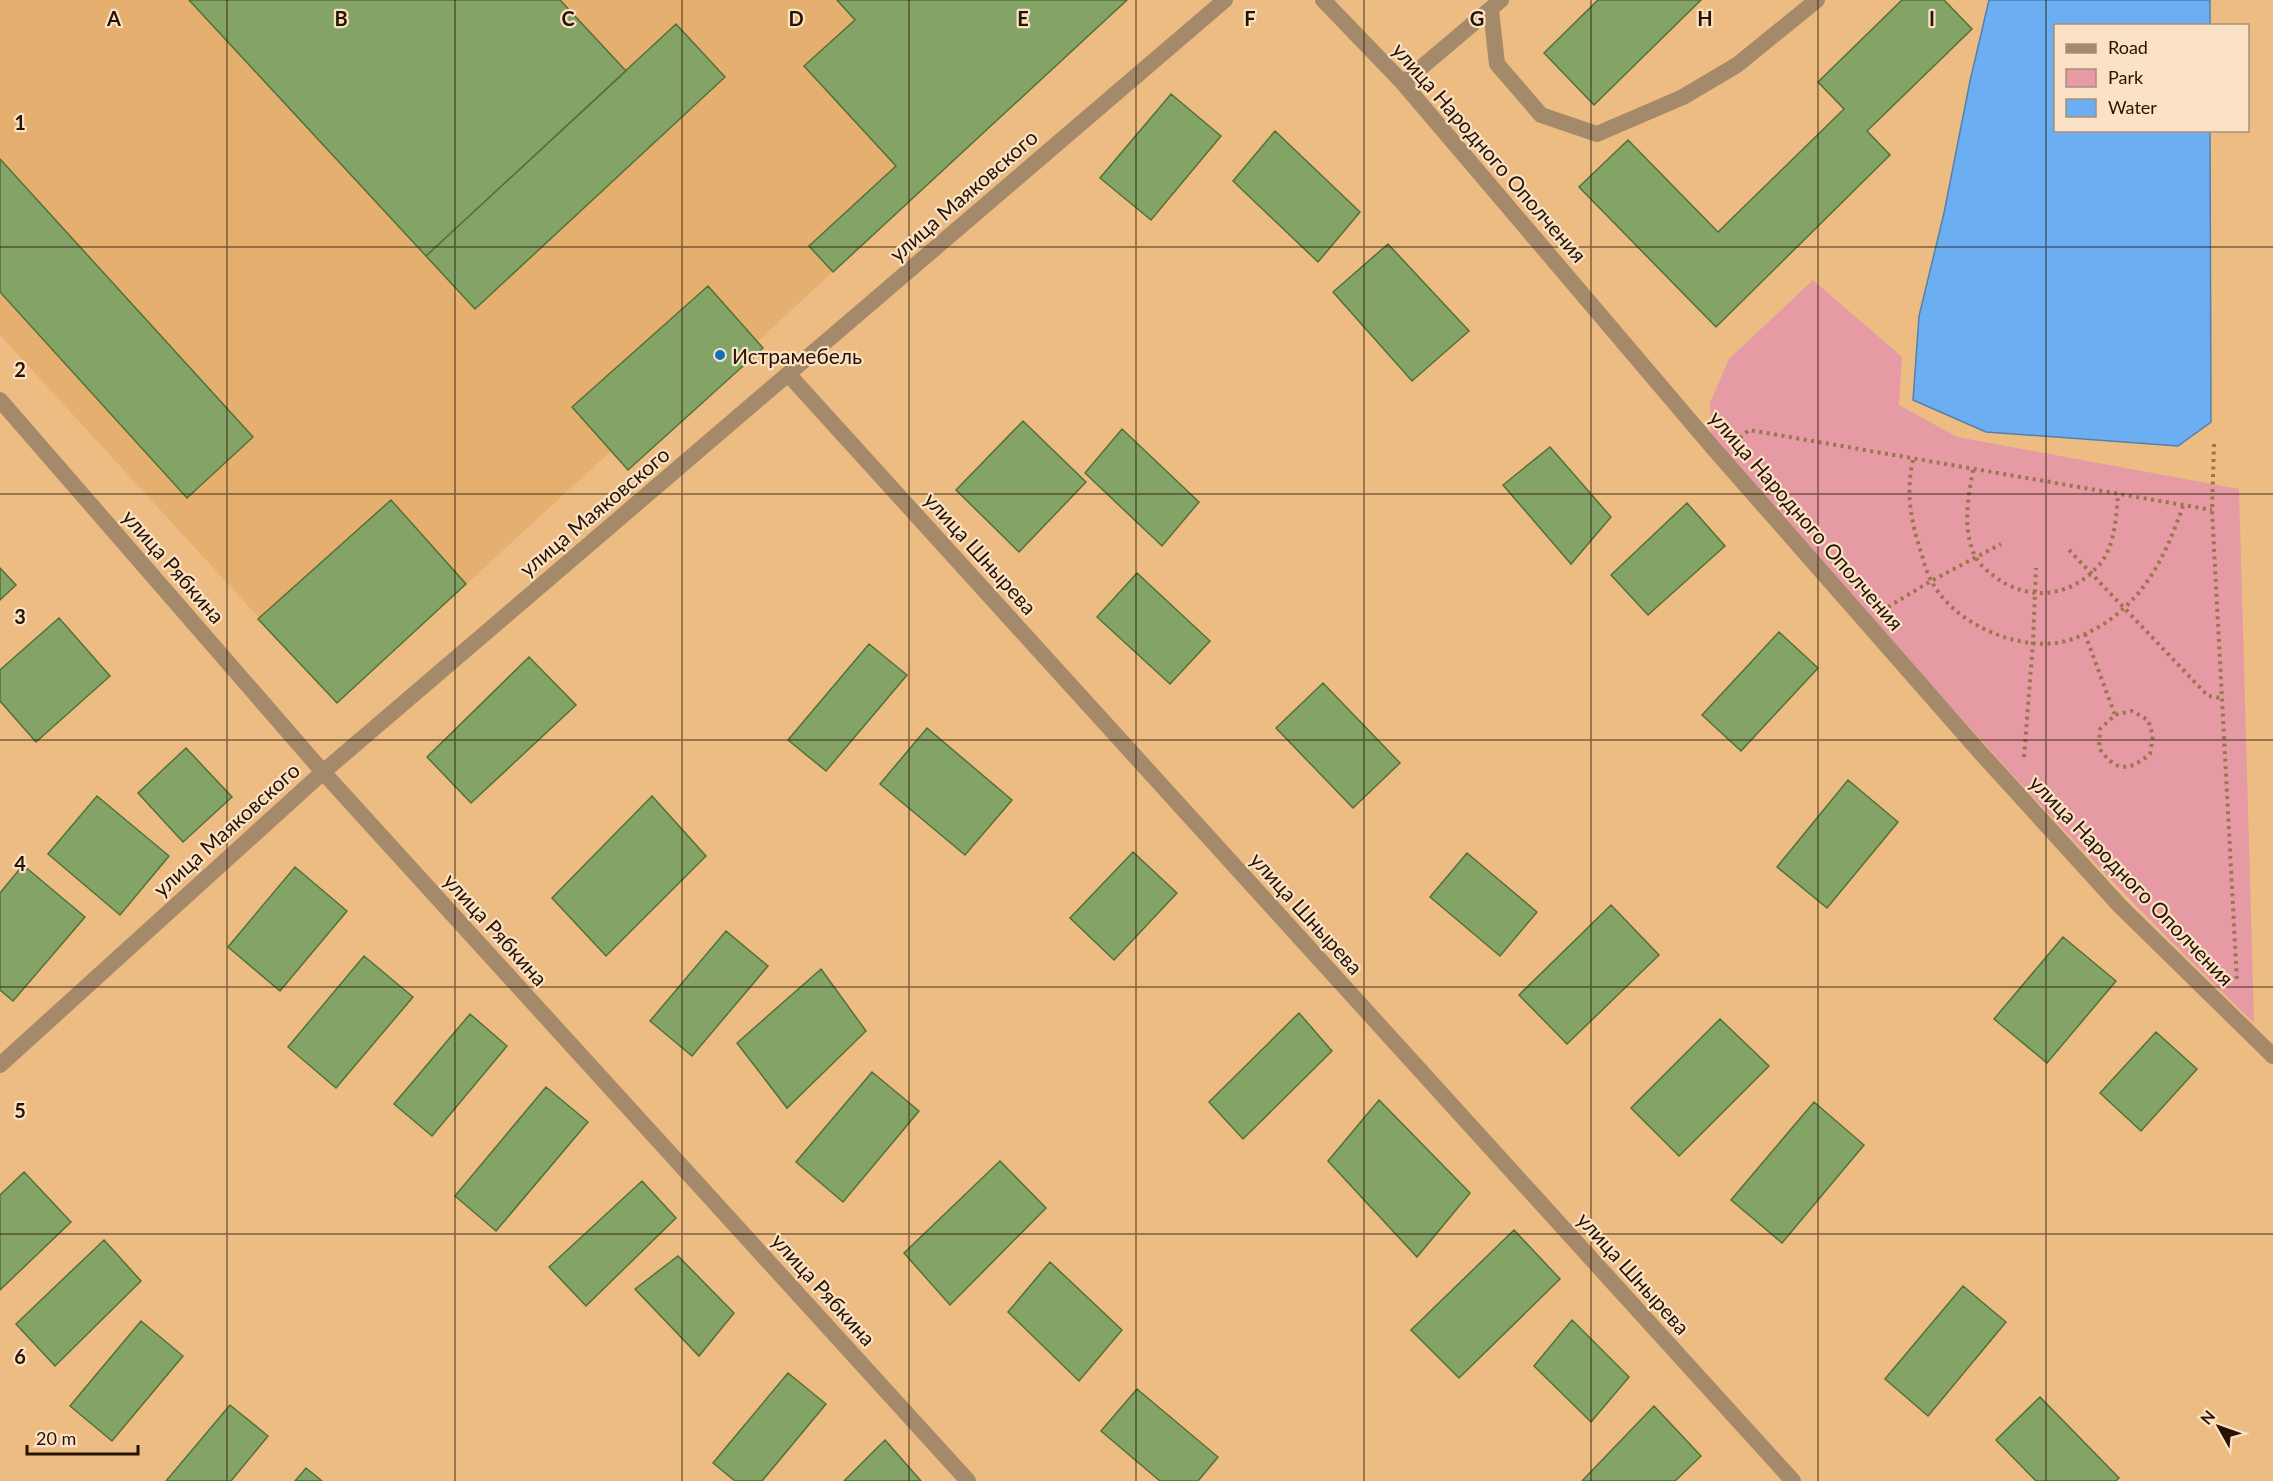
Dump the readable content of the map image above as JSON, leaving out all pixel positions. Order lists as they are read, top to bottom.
{
  "streets": {
    "street": [
      "улица Народного Ополчения",
      "улица Маяковского",
      "улица Шнырева",
      "улица Рябкина"
    ]
  },
  "crossings": [
    ["улица Маяковского", "улица Шнырева"],
    ["улица Маяковского", "улица Рябкина"]
  ],
  "places": ["Истрамебель"],
  "legend": ["Road", "Park", "Water"],
  "scale_bar": "20 m",
  "north": "top left",
  "grid": {
    "columns": [
      "A",
      "B",
      "C",
      "D",
      "E",
      "F",
      "G",
      "H",
      "I"
    ],
    "rows": [
      "1",
      "2",
      "3",
      "4",
      "5",
      "6"
    ]
  }
}
